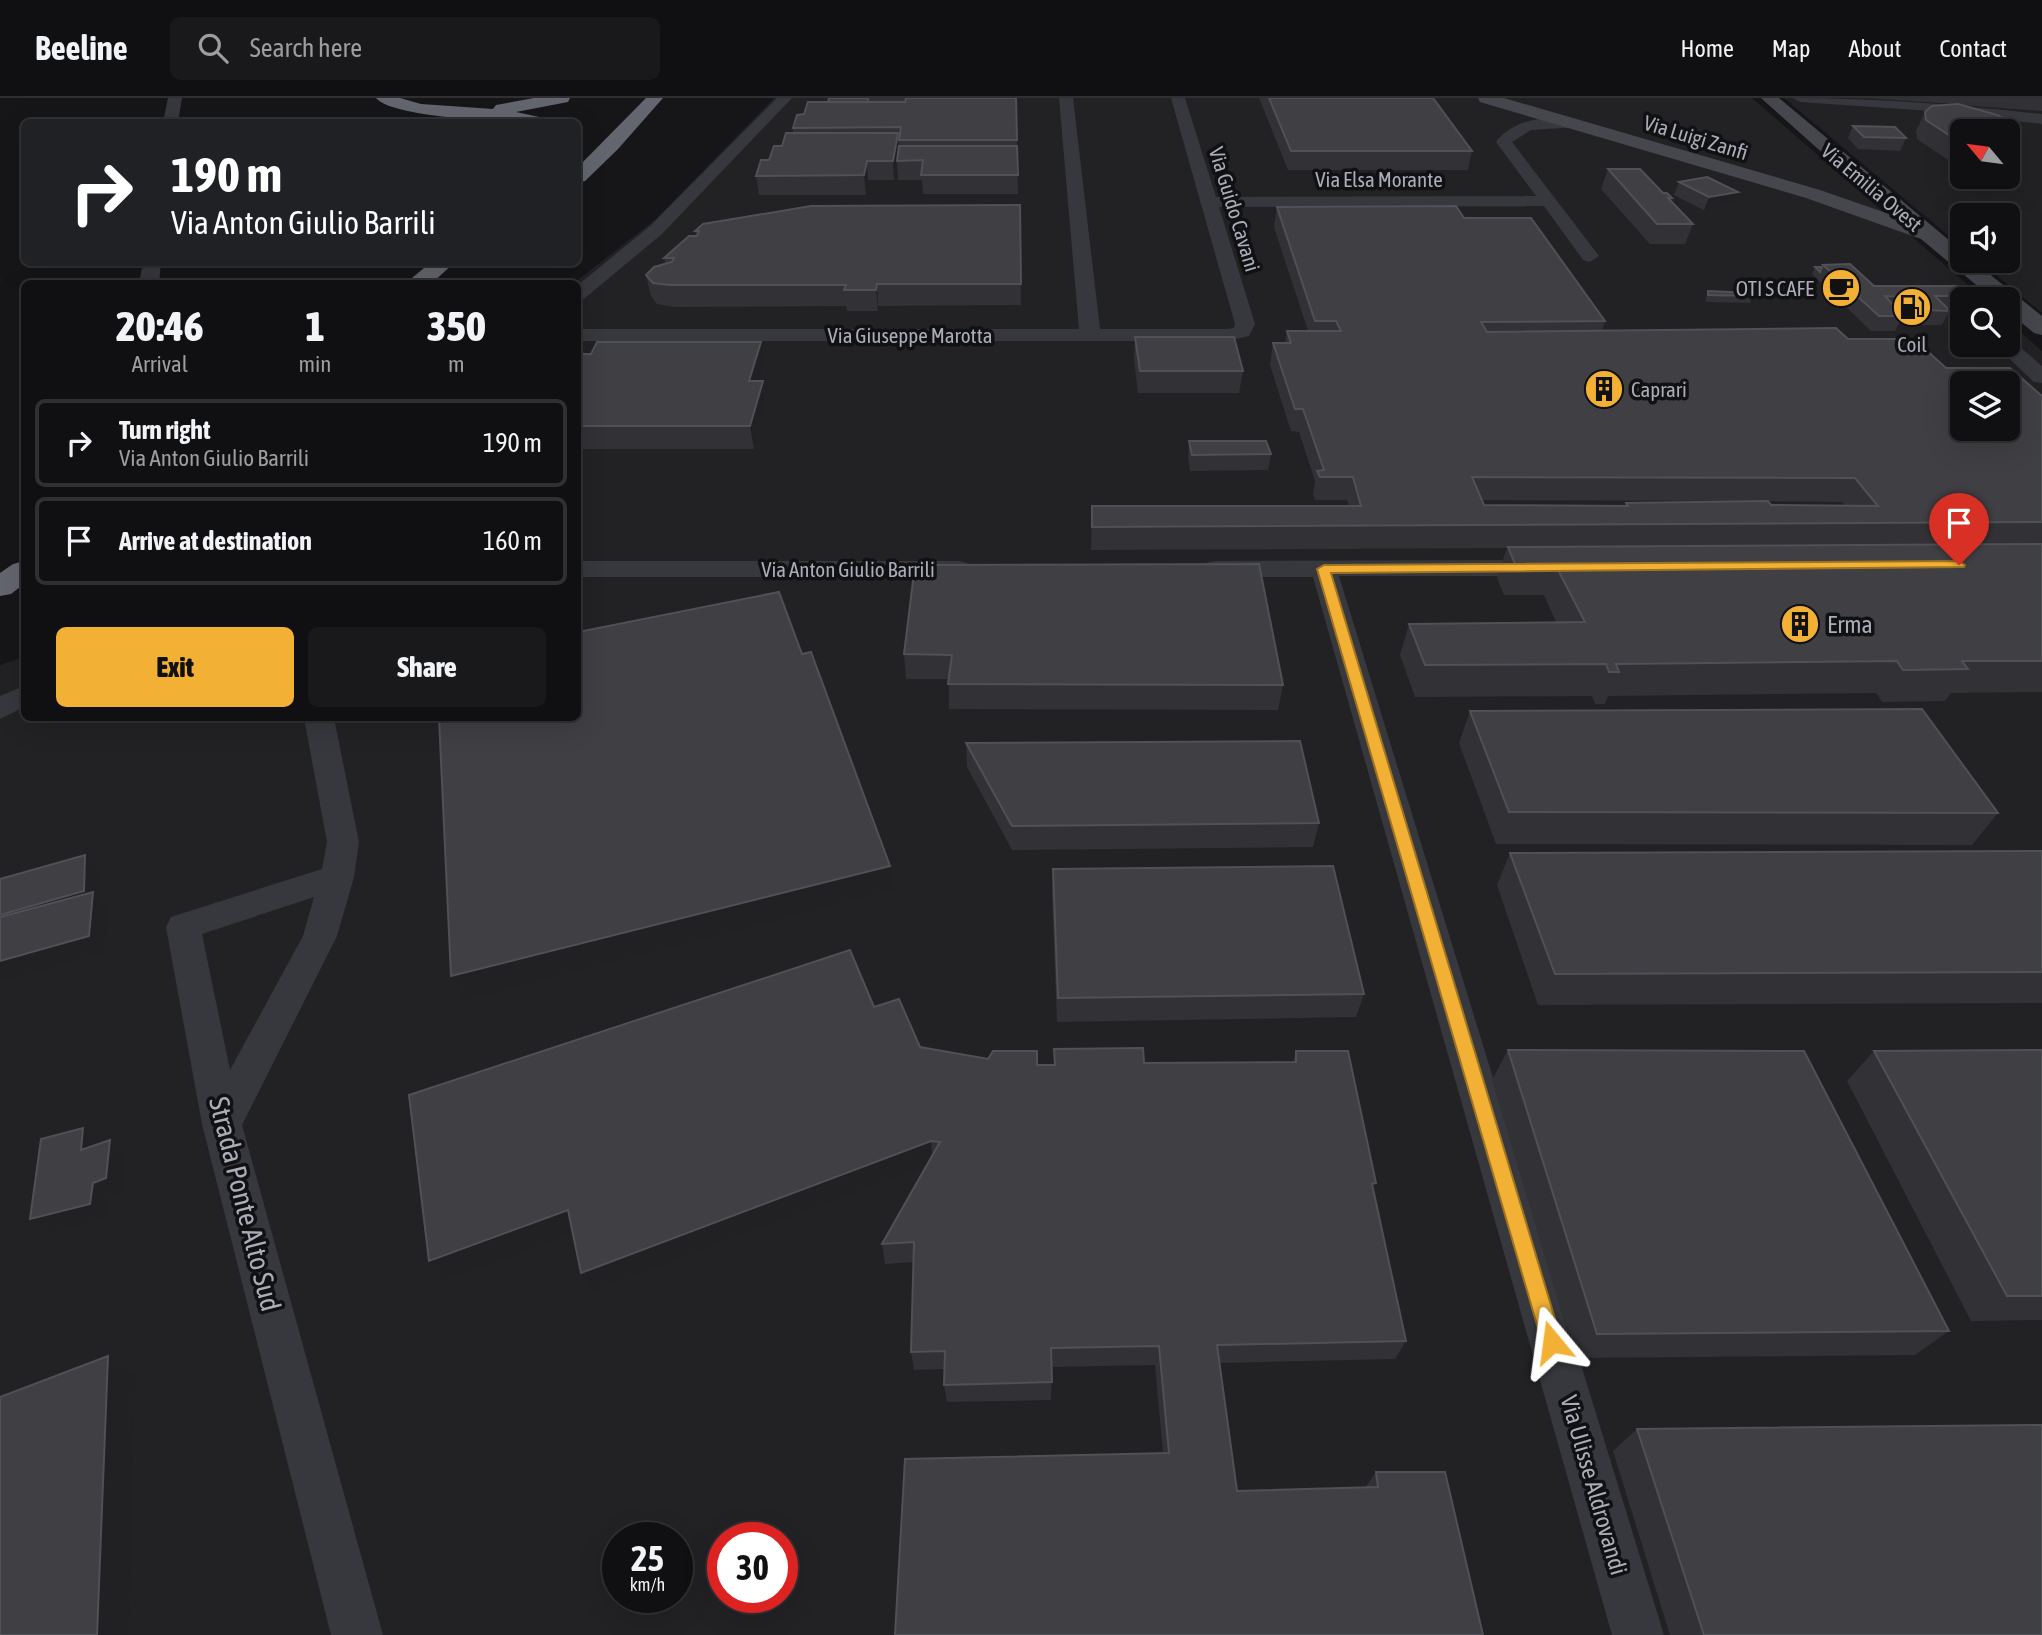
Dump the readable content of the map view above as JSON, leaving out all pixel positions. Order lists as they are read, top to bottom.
{
  "streets": {
    "street": [
      "Via Luigi Zanfi",
      "Via Elsa Morante",
      "Via Emilia Ovest",
      "Via Guido Cavani",
      "Via Giuseppe Marotta",
      "Via Anton Giulio Barrili",
      "Strada Ponte Alto Sud",
      "Via Ulisse Aldrovandi"
    ]
  },
  "crossings": [
    ["Via Elsa Morante", "Via Guido Cavani"],
    ["Via Guido Cavani", "Via Giuseppe Marotta"]
  ],
  "places": {
    "cafe": ["OTI S CAFE"],
    "fuel station": ["Coil"],
    "building": ["Caprari", "Erma"]
  },
  "north": "top left",
  "page": {
    "header": "Beeline",
    "search": "Search here",
    "nav": [
      "Home",
      "Map",
      "About",
      "Contact"
    ],
    "turn": ["190 m", "Via Anton Giulio Barrili"],
    "eta": [
      "20:46",
      "Arrival",
      "1",
      "min",
      "350",
      "m"
    ],
    "list": [
      {
        "name": "Turn right",
        "note": "Via Anton Giulio Barrili",
        "value": "190 m"
      },
      {
        "name": "Arrive at destination",
        "value": "160 m"
      }
    ],
    "buttons": ["Exit", "Share"],
    "speed": "25 km/h",
    "limit": "30"
  }
}
